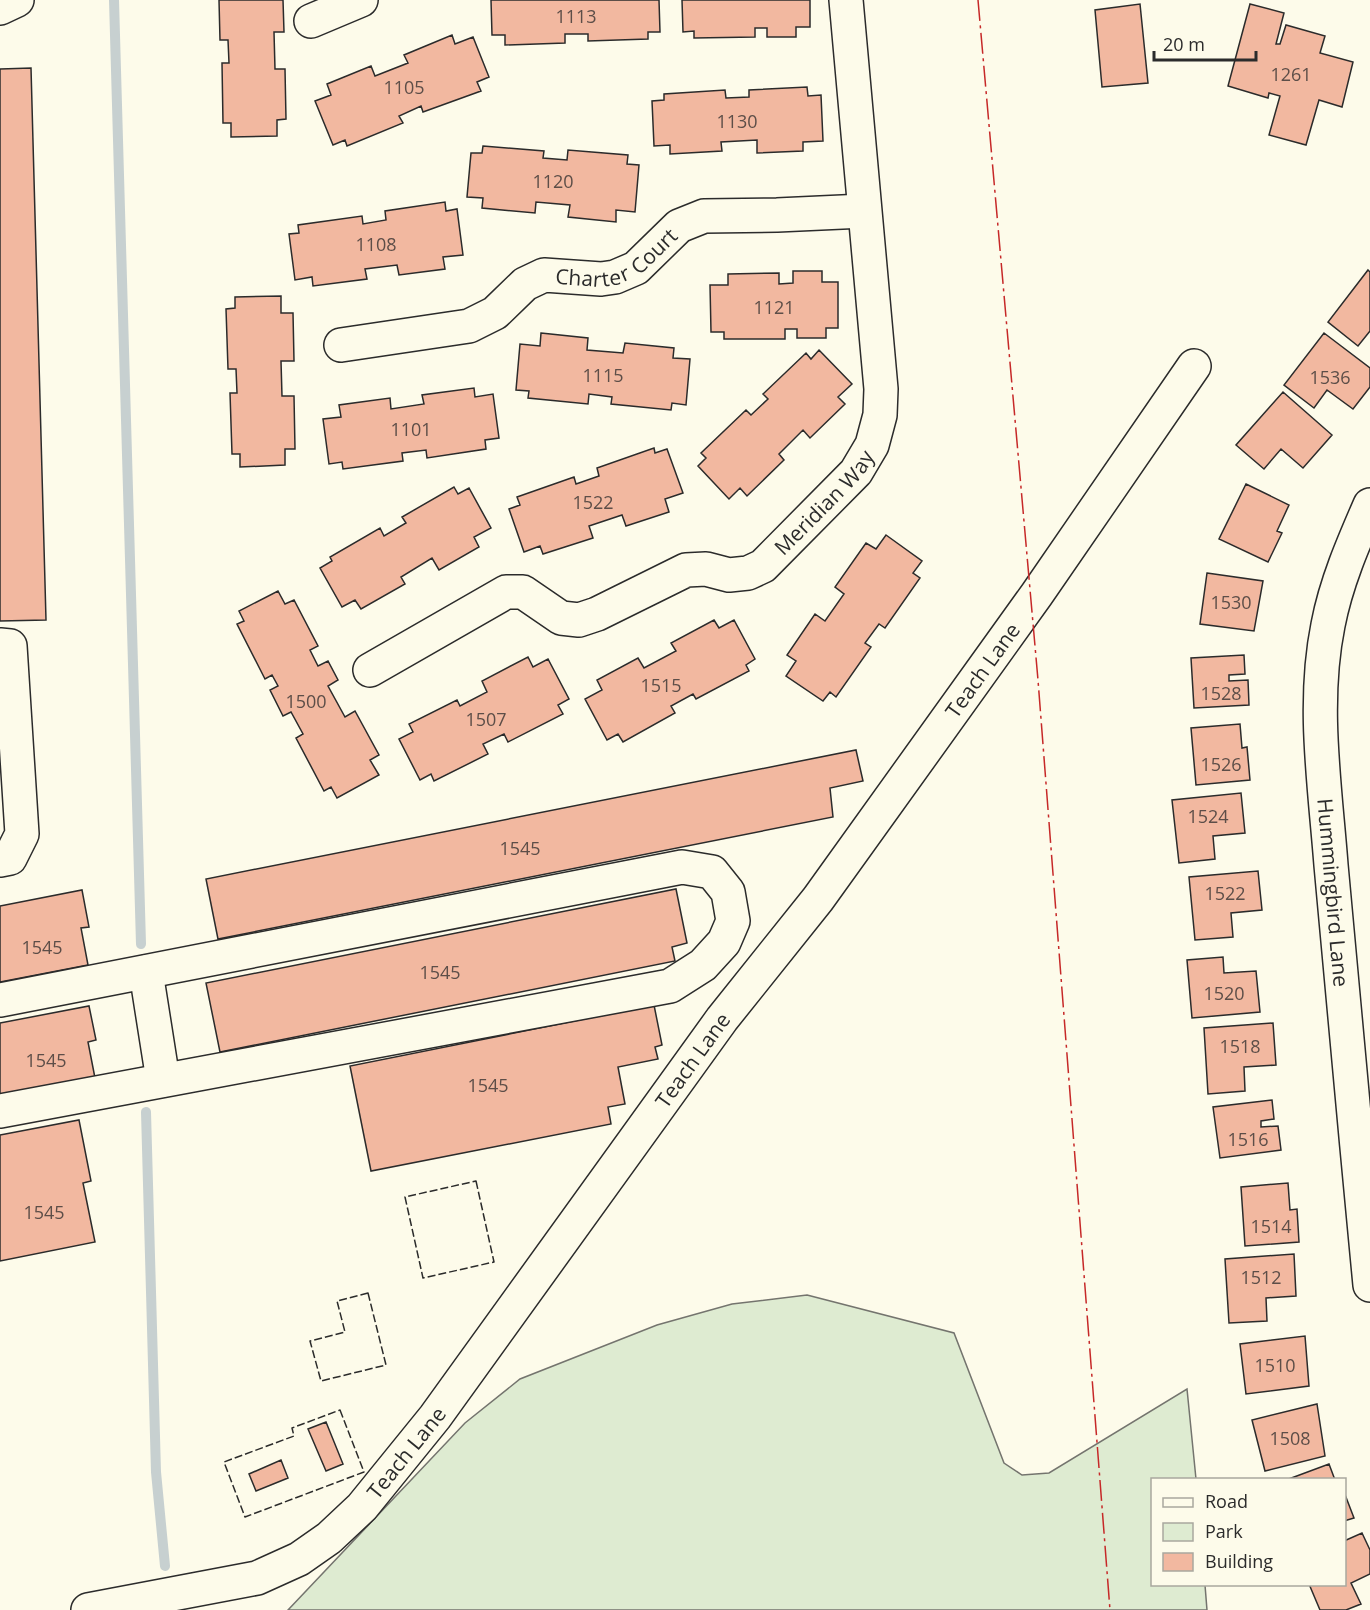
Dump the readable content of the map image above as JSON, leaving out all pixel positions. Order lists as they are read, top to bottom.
{
  "streets": {
    "street": [
      "Charter Court",
      "Meridian Way",
      "Teach Lane",
      "Hummingbird Lane"
    ]
  },
  "crossings": [
    ["Charter Court", "Meridian Way"]
  ],
  "house_numbers": [
    "1113",
    "1261",
    "1105",
    "1130",
    "1120",
    "1108",
    "1121",
    "1115",
    "1536",
    "1101",
    "1522",
    "1530",
    "1515",
    "1528",
    "1500",
    "1507",
    "1526",
    "1524",
    "1545",
    "1522",
    "1545",
    "1545",
    "1520",
    "1518",
    "1545",
    "1545",
    "1516",
    "1545",
    "1514",
    "1512",
    "1510",
    "1508"
  ],
  "legend": ["Road", "Park", "Building"],
  "scale_bar": "20 m"
}
